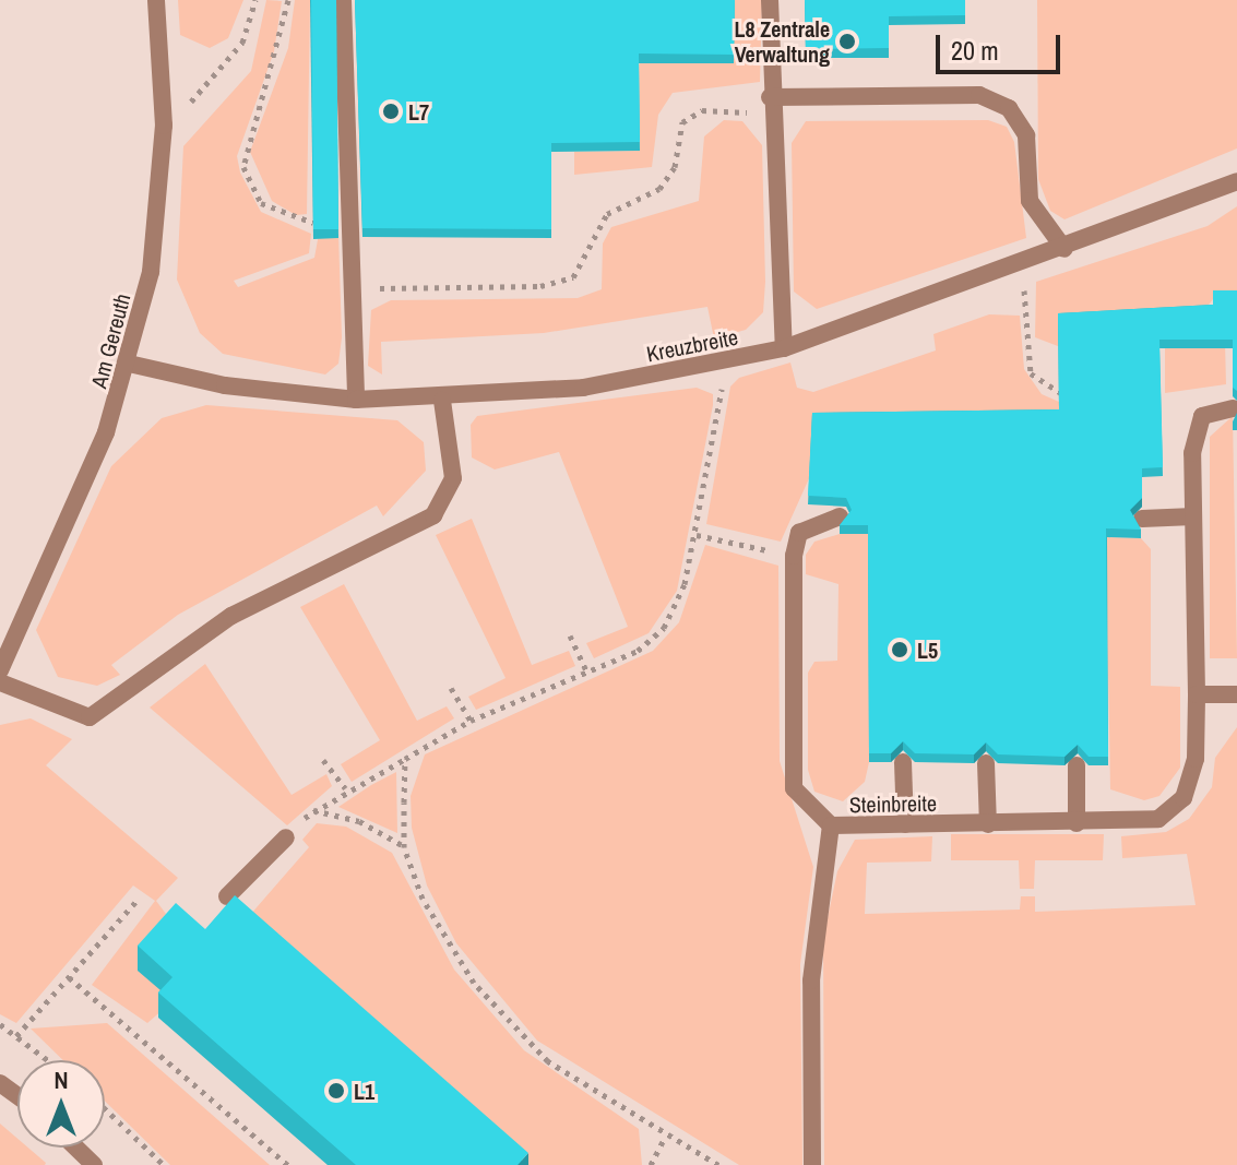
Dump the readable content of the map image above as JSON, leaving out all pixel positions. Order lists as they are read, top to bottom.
{
  "streets": {
    "street": ["Am Gereuth", "Kreuzbreite", "Steinbreite"]
  },
  "crossings": [
    ["Am Gereuth", "Kreuzbreite"]
  ],
  "places": [
    "L8 Zentrale Verwaltung",
    "L7",
    "L5",
    "L1"
  ],
  "scale_bar": "20 m",
  "north": "top"
}
